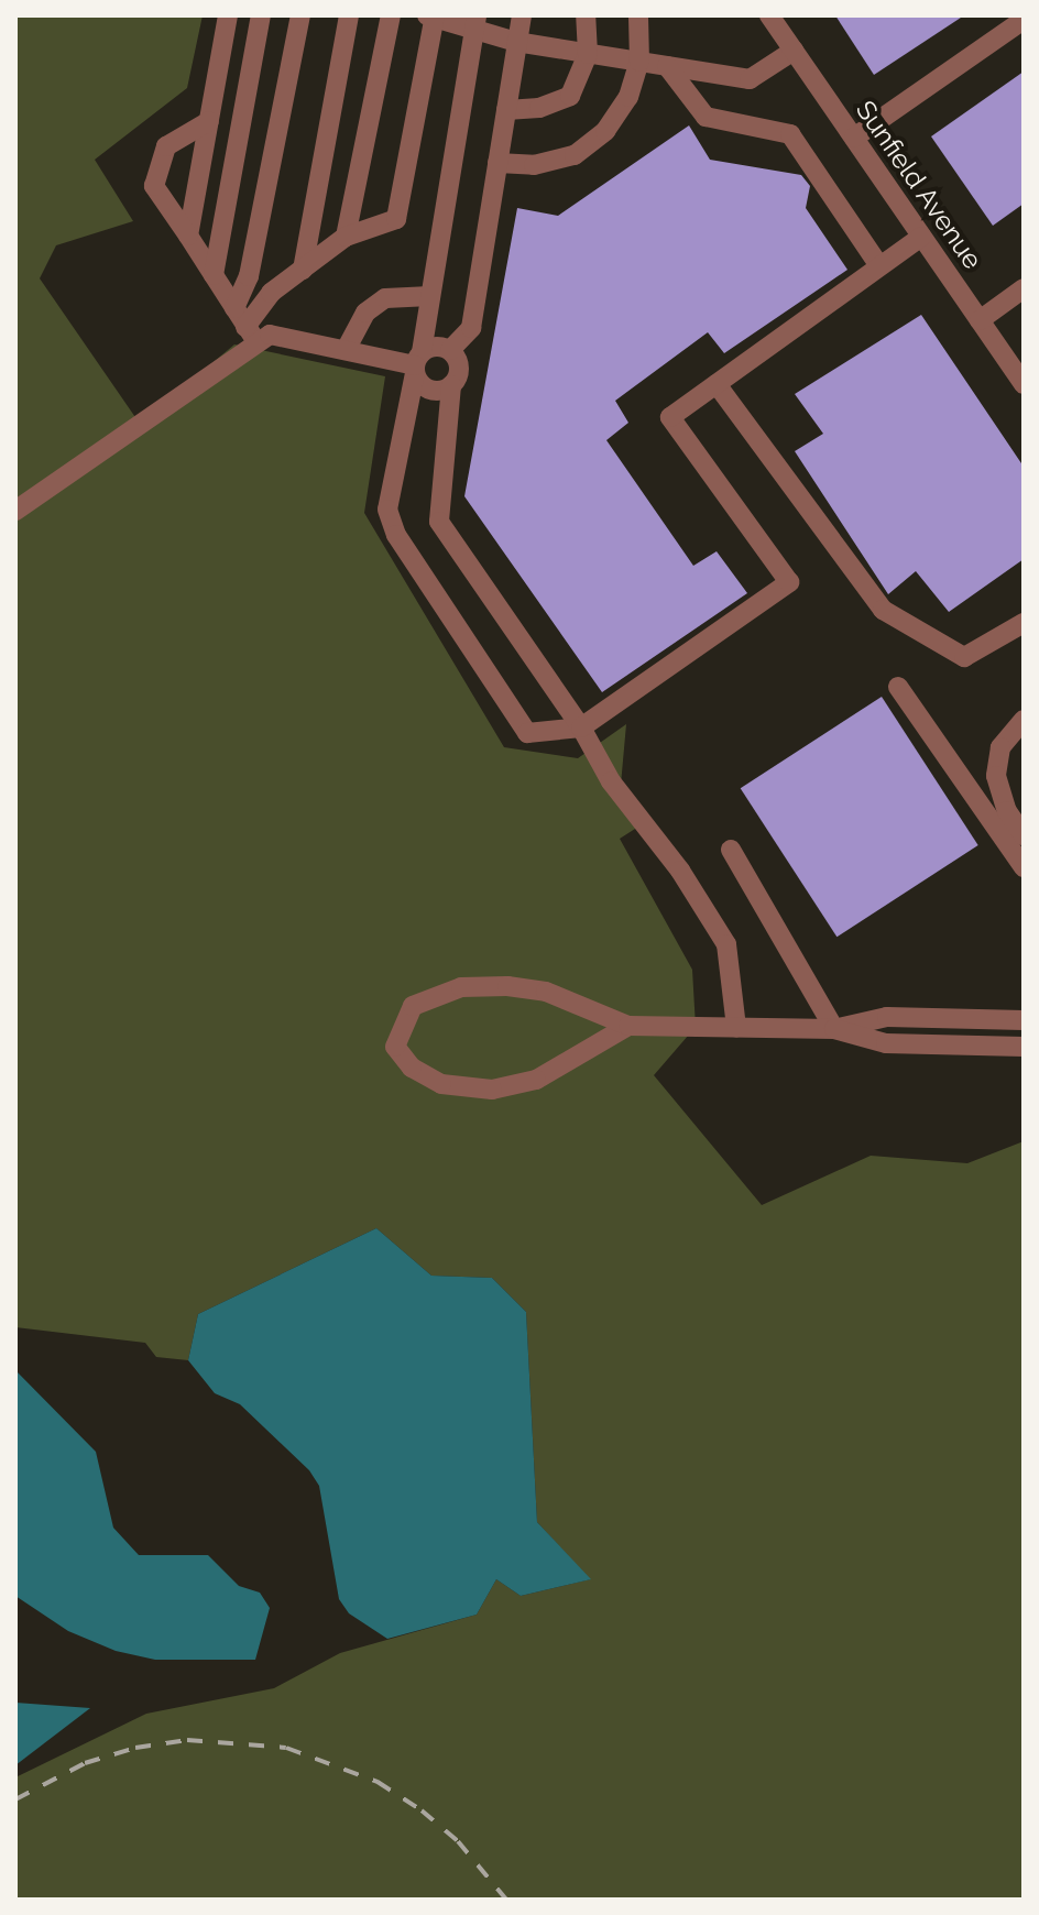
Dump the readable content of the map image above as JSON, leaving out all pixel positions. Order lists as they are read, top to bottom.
{
  "streets": {
    "street": ["Sunfield Avenue"]
  }
}
